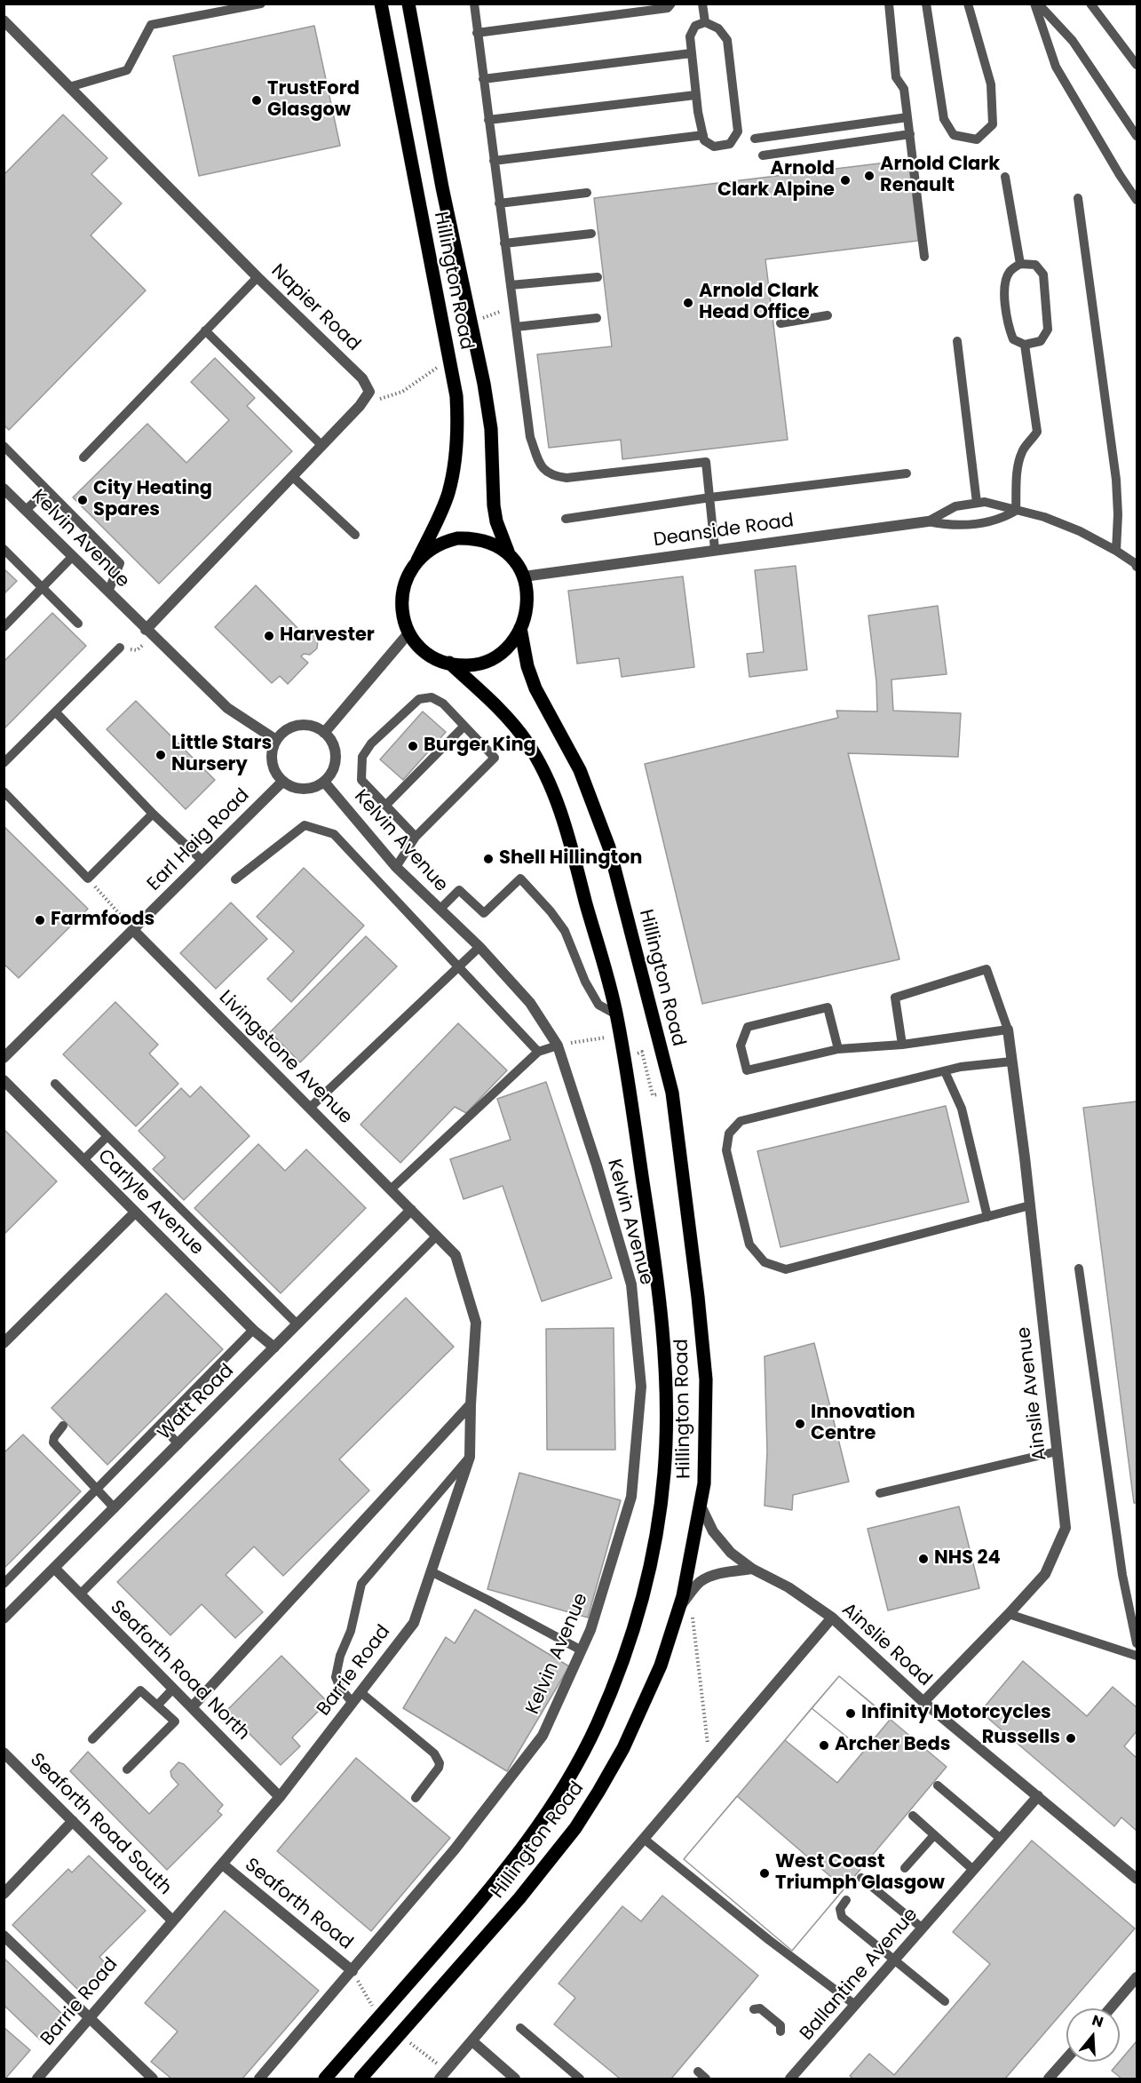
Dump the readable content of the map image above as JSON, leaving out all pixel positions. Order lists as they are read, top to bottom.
{
  "streets": {
    "main road": ["Hillington Road"],
    "street": [
      "Napier Road",
      "Deanside Road",
      "Kelvin Avenue",
      "Earl Haig Road",
      "Livingstone Avenue",
      "Carlyle Avenue",
      "Ainslie Avenue",
      "Watt Road",
      "Ainslie Road",
      "Seaforth Road North",
      "Barrie Road",
      "Seaforth Road South",
      "Seaforth Road",
      "Ballantine Avenue"
    ]
  },
  "crossings": [
    ["Hillington Road", "Deanside Road"],
    ["Hillington Road", "Ainslie Road"],
    ["Kelvin Avenue", "Earl Haig Road"],
    ["Kelvin Avenue", "Seaforth Road"],
    ["Earl Haig Road", "Livingstone Avenue"],
    ["Livingstone Avenue", "Watt Road"],
    ["Livingstone Avenue", "Barrie Road"],
    ["Carlyle Avenue", "Watt Road"],
    ["Ainslie Avenue", "Ainslie Road"],
    ["Watt Road", "Seaforth Road North"],
    ["Watt Road", "Barrie Road"],
    ["Ainslie Road", "Ballantine Avenue"],
    ["Seaforth Road North", "Barrie Road"],
    ["Barrie Road", "Seaforth Road South"],
    ["Barrie Road", "Seaforth Road"]
  ],
  "places": [
    "TrustFord Glasgow",
    "Arnold Clark Renault",
    "Arnold Clark Alpine",
    "Arnold Clark Head Office",
    "City Heating Spares",
    "Harvester",
    "Burger King",
    "Little Stars Nursery",
    "Shell Hillington",
    "Farmfoods",
    "Innovation Centre",
    "NHS 24",
    "Infinity Motorcycles",
    "Russells",
    "Archer Beds",
    "West Coast Triumph Glasgow"
  ],
  "north": "top"
}
